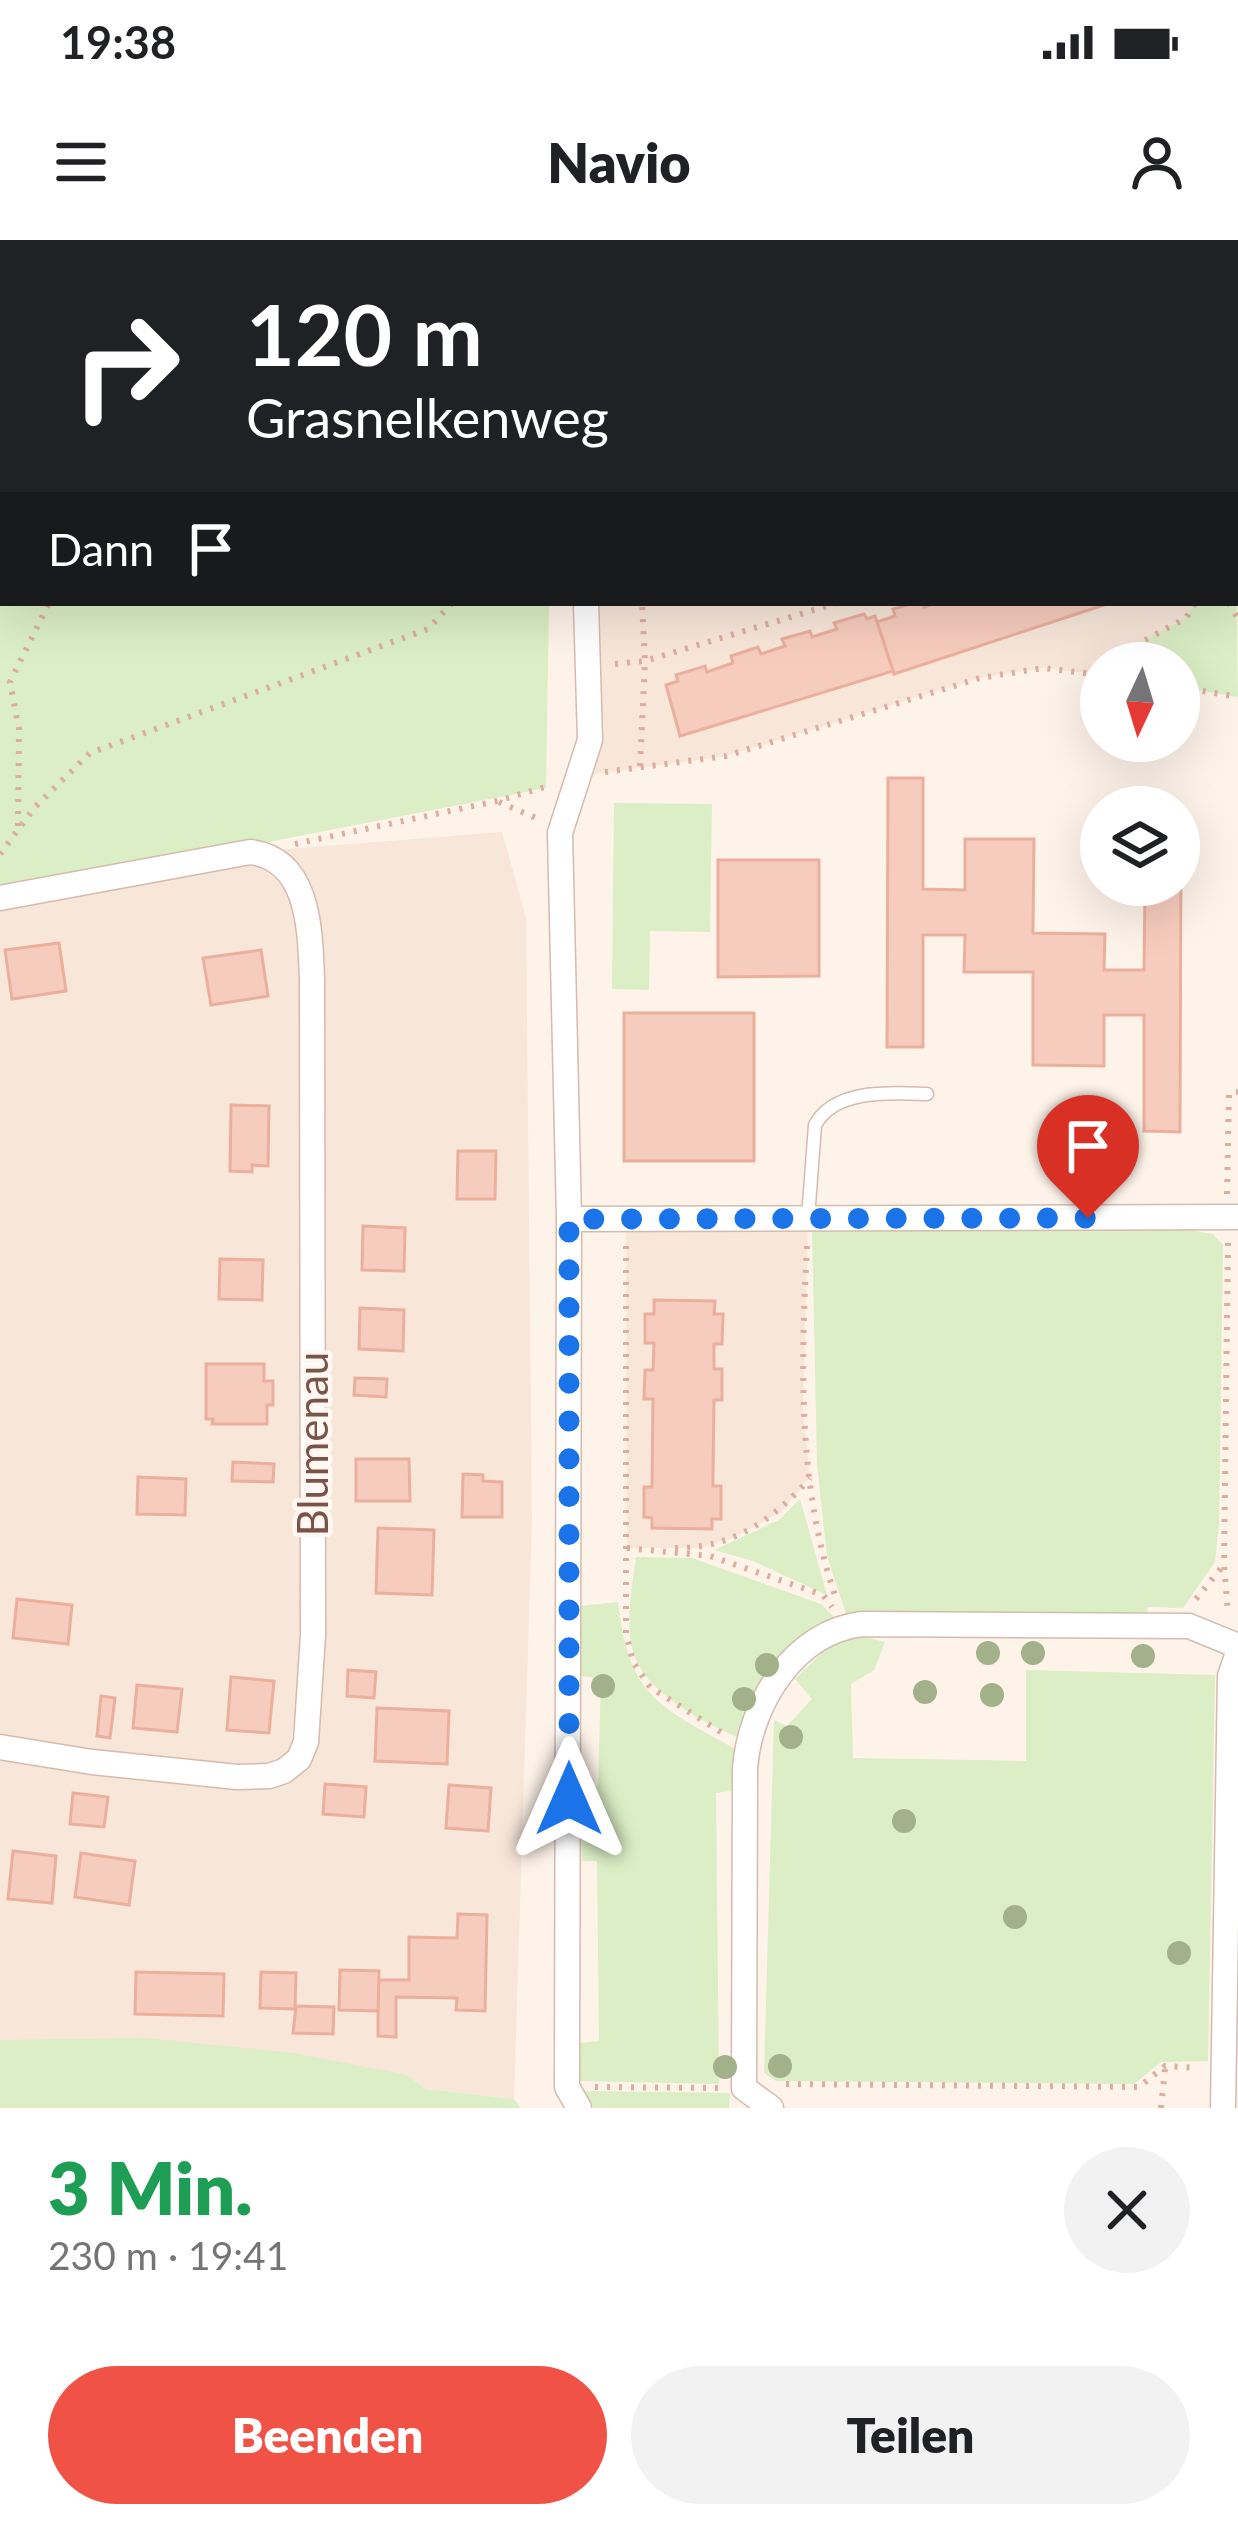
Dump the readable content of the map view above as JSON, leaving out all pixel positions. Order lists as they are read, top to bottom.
{
  "streets": {
    "street": ["Blumenau"]
  },
  "north": "bottom",
  "page": {
    "status": "19:38",
    "header": "Navio",
    "turn": ["120 m", "Grasnelkenweg"],
    "then": "Dann",
    "heading": ["3 Min.", "230 m · 19:41"],
    "buttons": ["Beenden", "Teilen"]
  }
}
